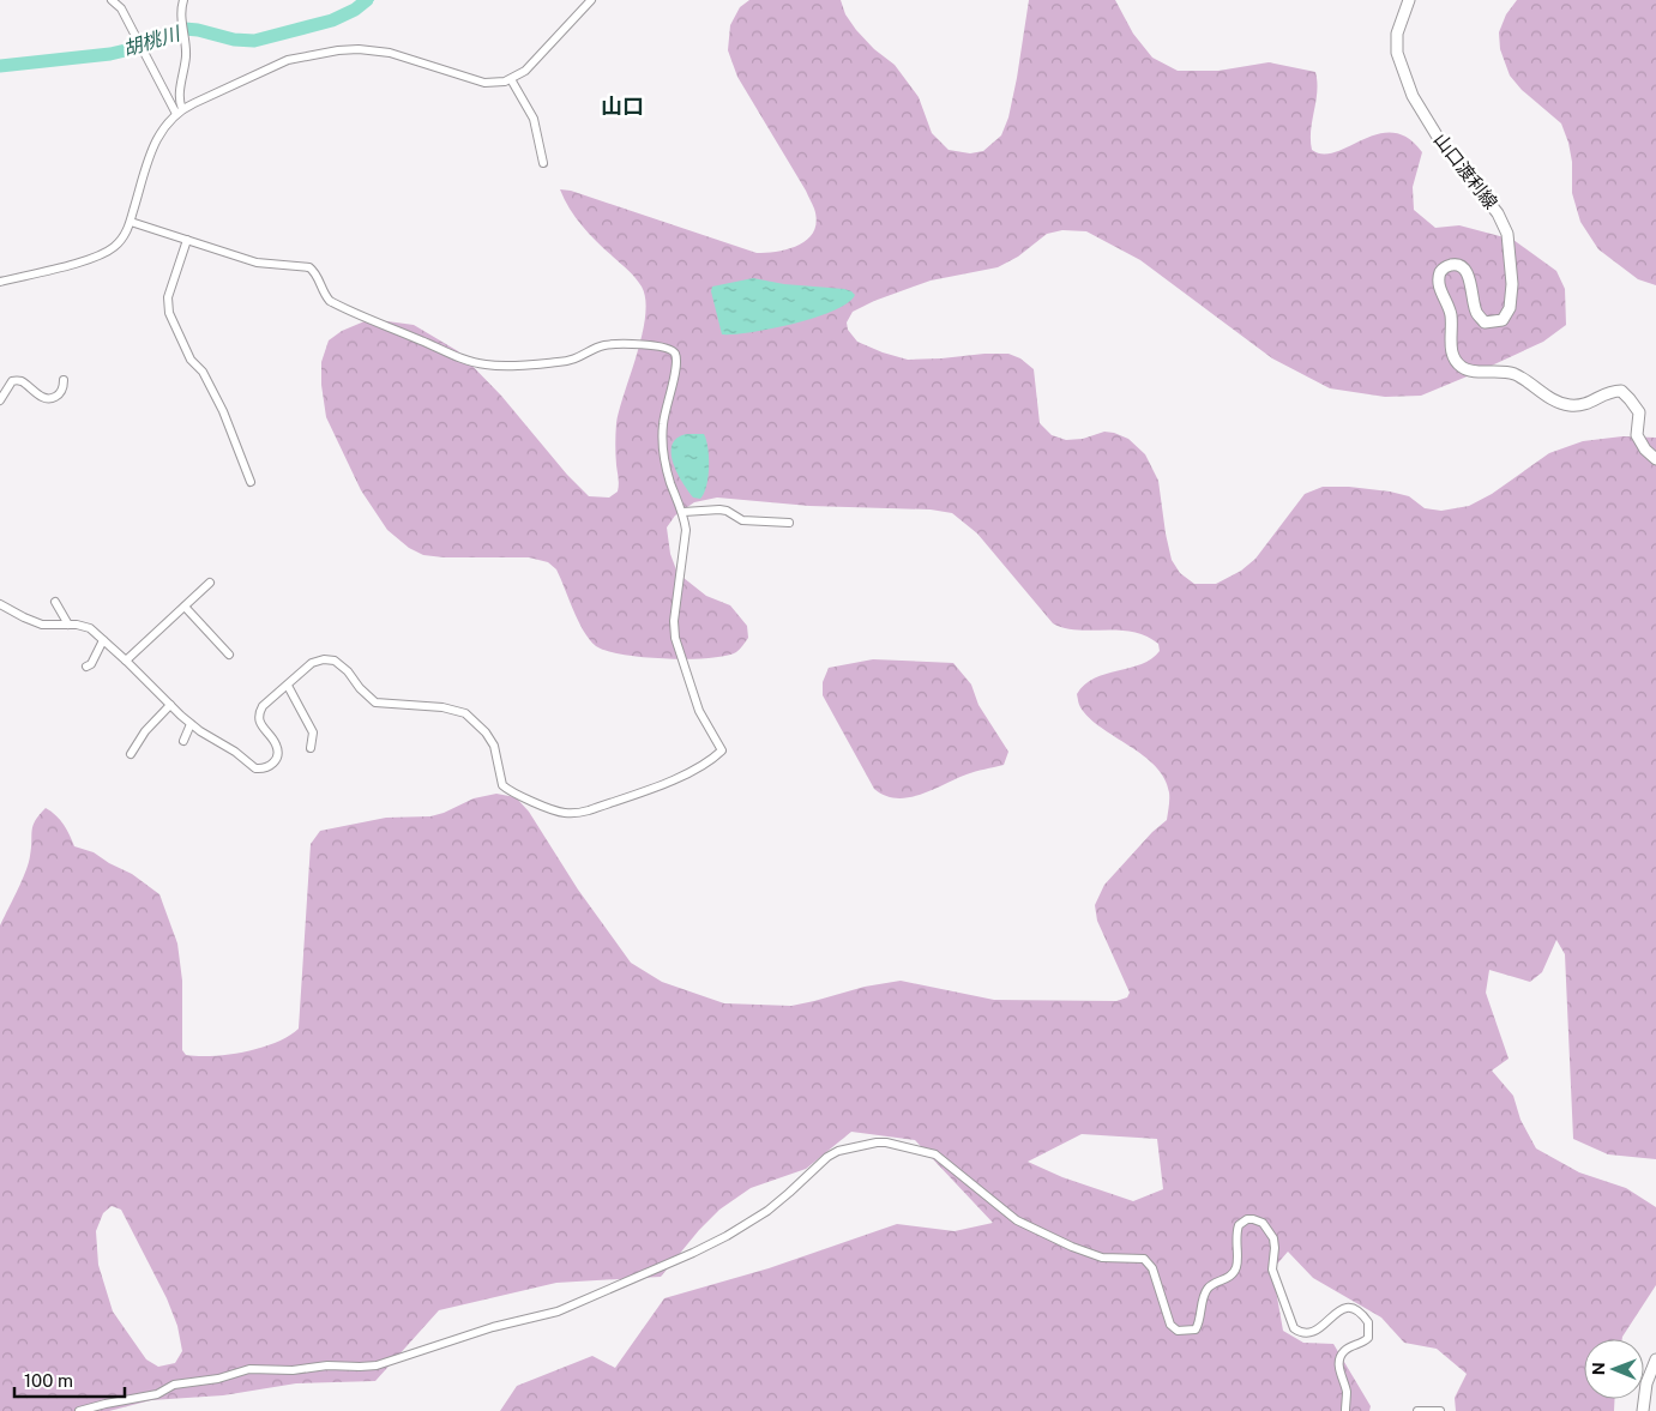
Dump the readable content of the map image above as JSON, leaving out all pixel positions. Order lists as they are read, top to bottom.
{
  "streets": {
    "main road": ["山口渡利線"]
  },
  "districts": ["山口"],
  "water": ["胡桃川"],
  "scale_bar": "100 m",
  "north": "left"
}
